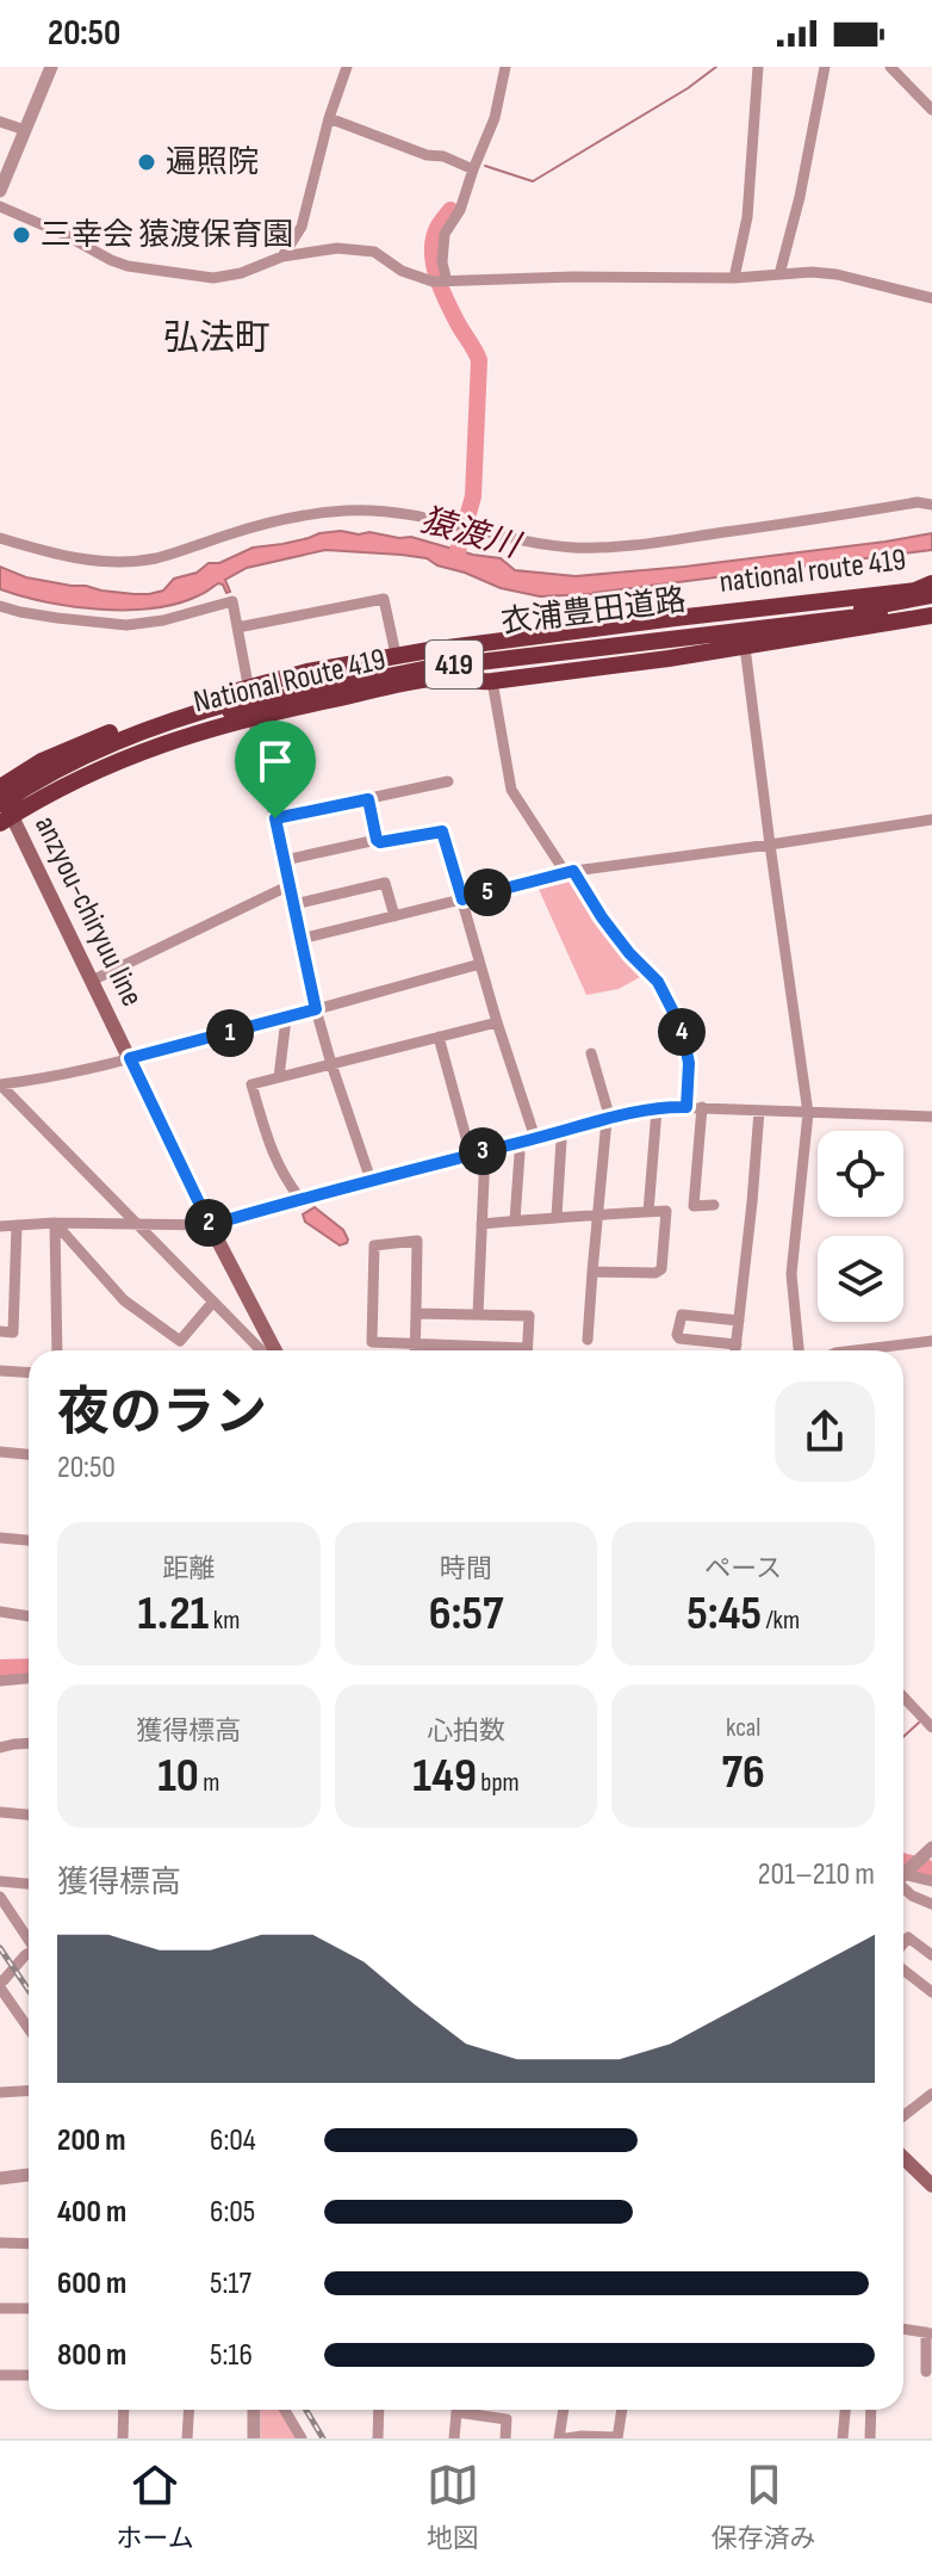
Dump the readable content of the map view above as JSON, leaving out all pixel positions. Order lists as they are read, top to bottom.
{
  "streets": {
    "highway": [
      "national route 419",
      "衣浦豊田道路",
      "419",
      "National Route 419"
    ],
    "main road": ["anzyou-chiryuu line"]
  },
  "crossings": [
    ["national route 419", "衣浦豊田道路"],
    ["national route 419", "National Route 419"],
    ["衣浦豊田道路", "National Route 419"],
    ["衣浦豊田道路", "anzyou-chiryuu line"],
    ["National Route 419", "anzyou-chiryuu line"]
  ],
  "districts": ["弘法町"],
  "water": ["猿渡川"],
  "places": ["遍照院", "三幸会 猿渡保育園"],
  "page": {
    "status": "20:50",
    "pins": [
      "5",
      "4",
      "1",
      "3",
      "2"
    ],
    "heading": ["夜のラン", "20:50"],
    "stats": [
      ["距離", "1.21 km"],
      ["時間", "6:57"],
      ["ペース", "5:45 /km"],
      ["獲得標高", "10 m"],
      ["心拍数", "149 bpm"],
      ["kcal", "76"]
    ],
    "chart": ["獲得標高", "201–210 m"],
    "list": [
      {
        "name": "200 m",
        "note": "6:04"
      },
      {
        "name": "400 m",
        "note": "6:05"
      },
      {
        "name": "600 m",
        "note": "5:17"
      },
      {
        "name": "800 m",
        "note": "5:16"
      }
    ],
    "tabs": ["ホーム", "地図", "保存済み"]
  }
}
